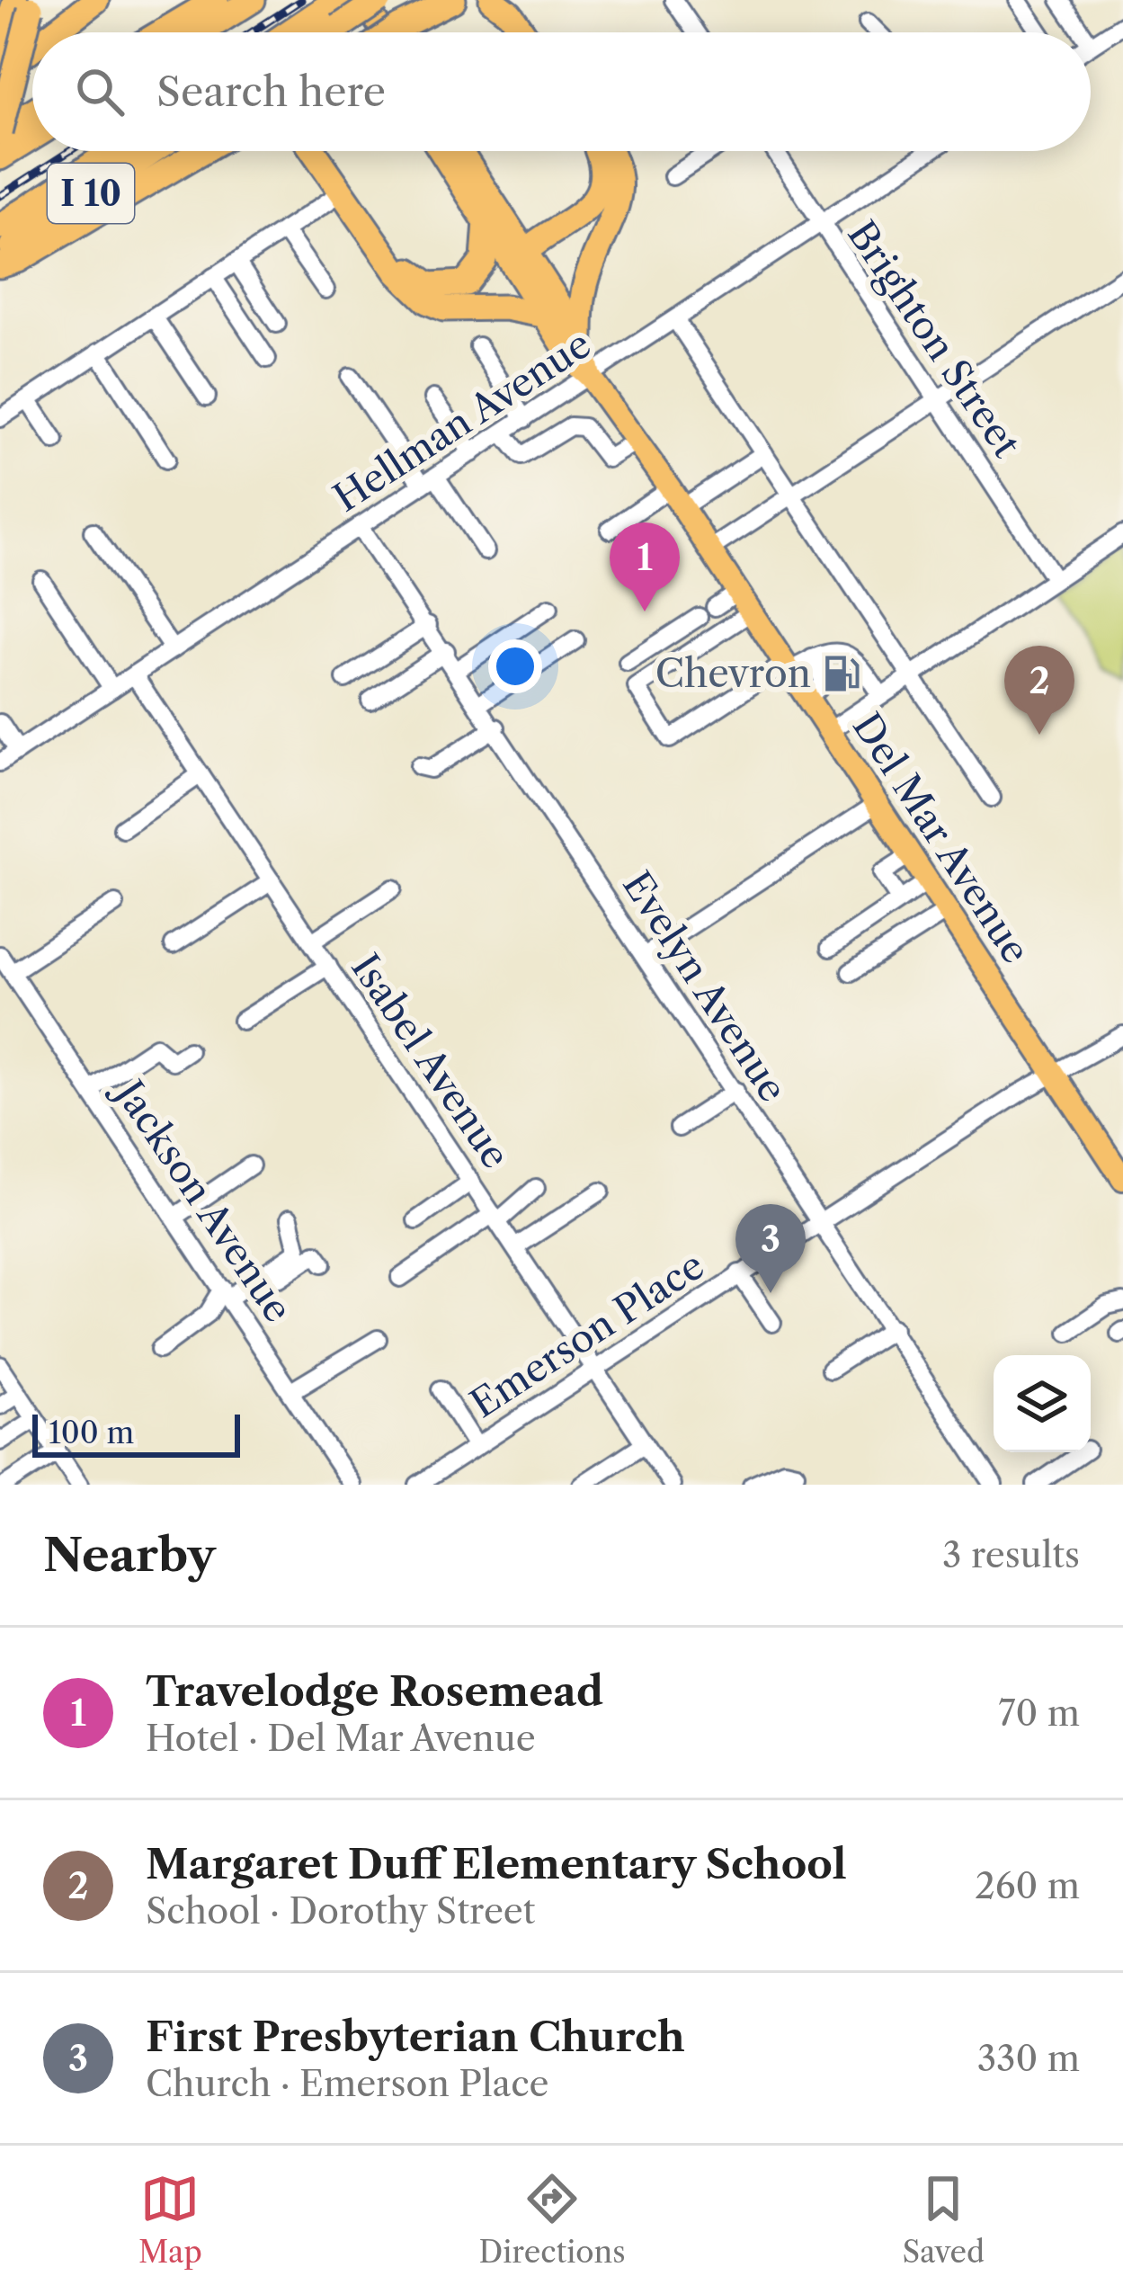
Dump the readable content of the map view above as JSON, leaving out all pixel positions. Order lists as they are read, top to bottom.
{
  "streets": {
    "highway": ["I 10"],
    "main road": ["Del Mar Avenue"],
    "street": [
      "Brighton Street",
      "Hellman Avenue",
      "Evelyn Avenue",
      "Isabel Avenue",
      "Jackson Avenue",
      "Emerson Place"
    ]
  },
  "crossings": [
    ["Brighton Street", "Hellman Avenue"],
    ["Hellman Avenue", "Del Mar Avenue"],
    ["Hellman Avenue", "Evelyn Avenue"],
    ["Hellman Avenue", "Isabel Avenue"],
    ["Del Mar Avenue", "Emerson Place"],
    ["Evelyn Avenue", "Emerson Place"],
    ["Isabel Avenue", "Emerson Place"]
  ],
  "places": {
    "fuel station": ["Chevron"]
  },
  "scale_bar": "100 m",
  "page": {
    "search": "Search here",
    "pins": ["1", "2", "3"],
    "scale": "100 m",
    "heading": ["Nearby", "3 results"],
    "list": [
      {
        "mark": "1",
        "name": "Travelodge Rosemead",
        "note": "Hotel · Del Mar Avenue",
        "value": "70 m"
      },
      {
        "mark": "2",
        "name": "Margaret Duff Elementary School",
        "note": "School · Dorothy Street",
        "value": "260 m"
      },
      {
        "mark": "3",
        "name": "First Presbyterian Church",
        "note": "Church · Emerson Place",
        "value": "330 m"
      }
    ],
    "nav": ["Map", "Directions", "Saved"]
  }
}
